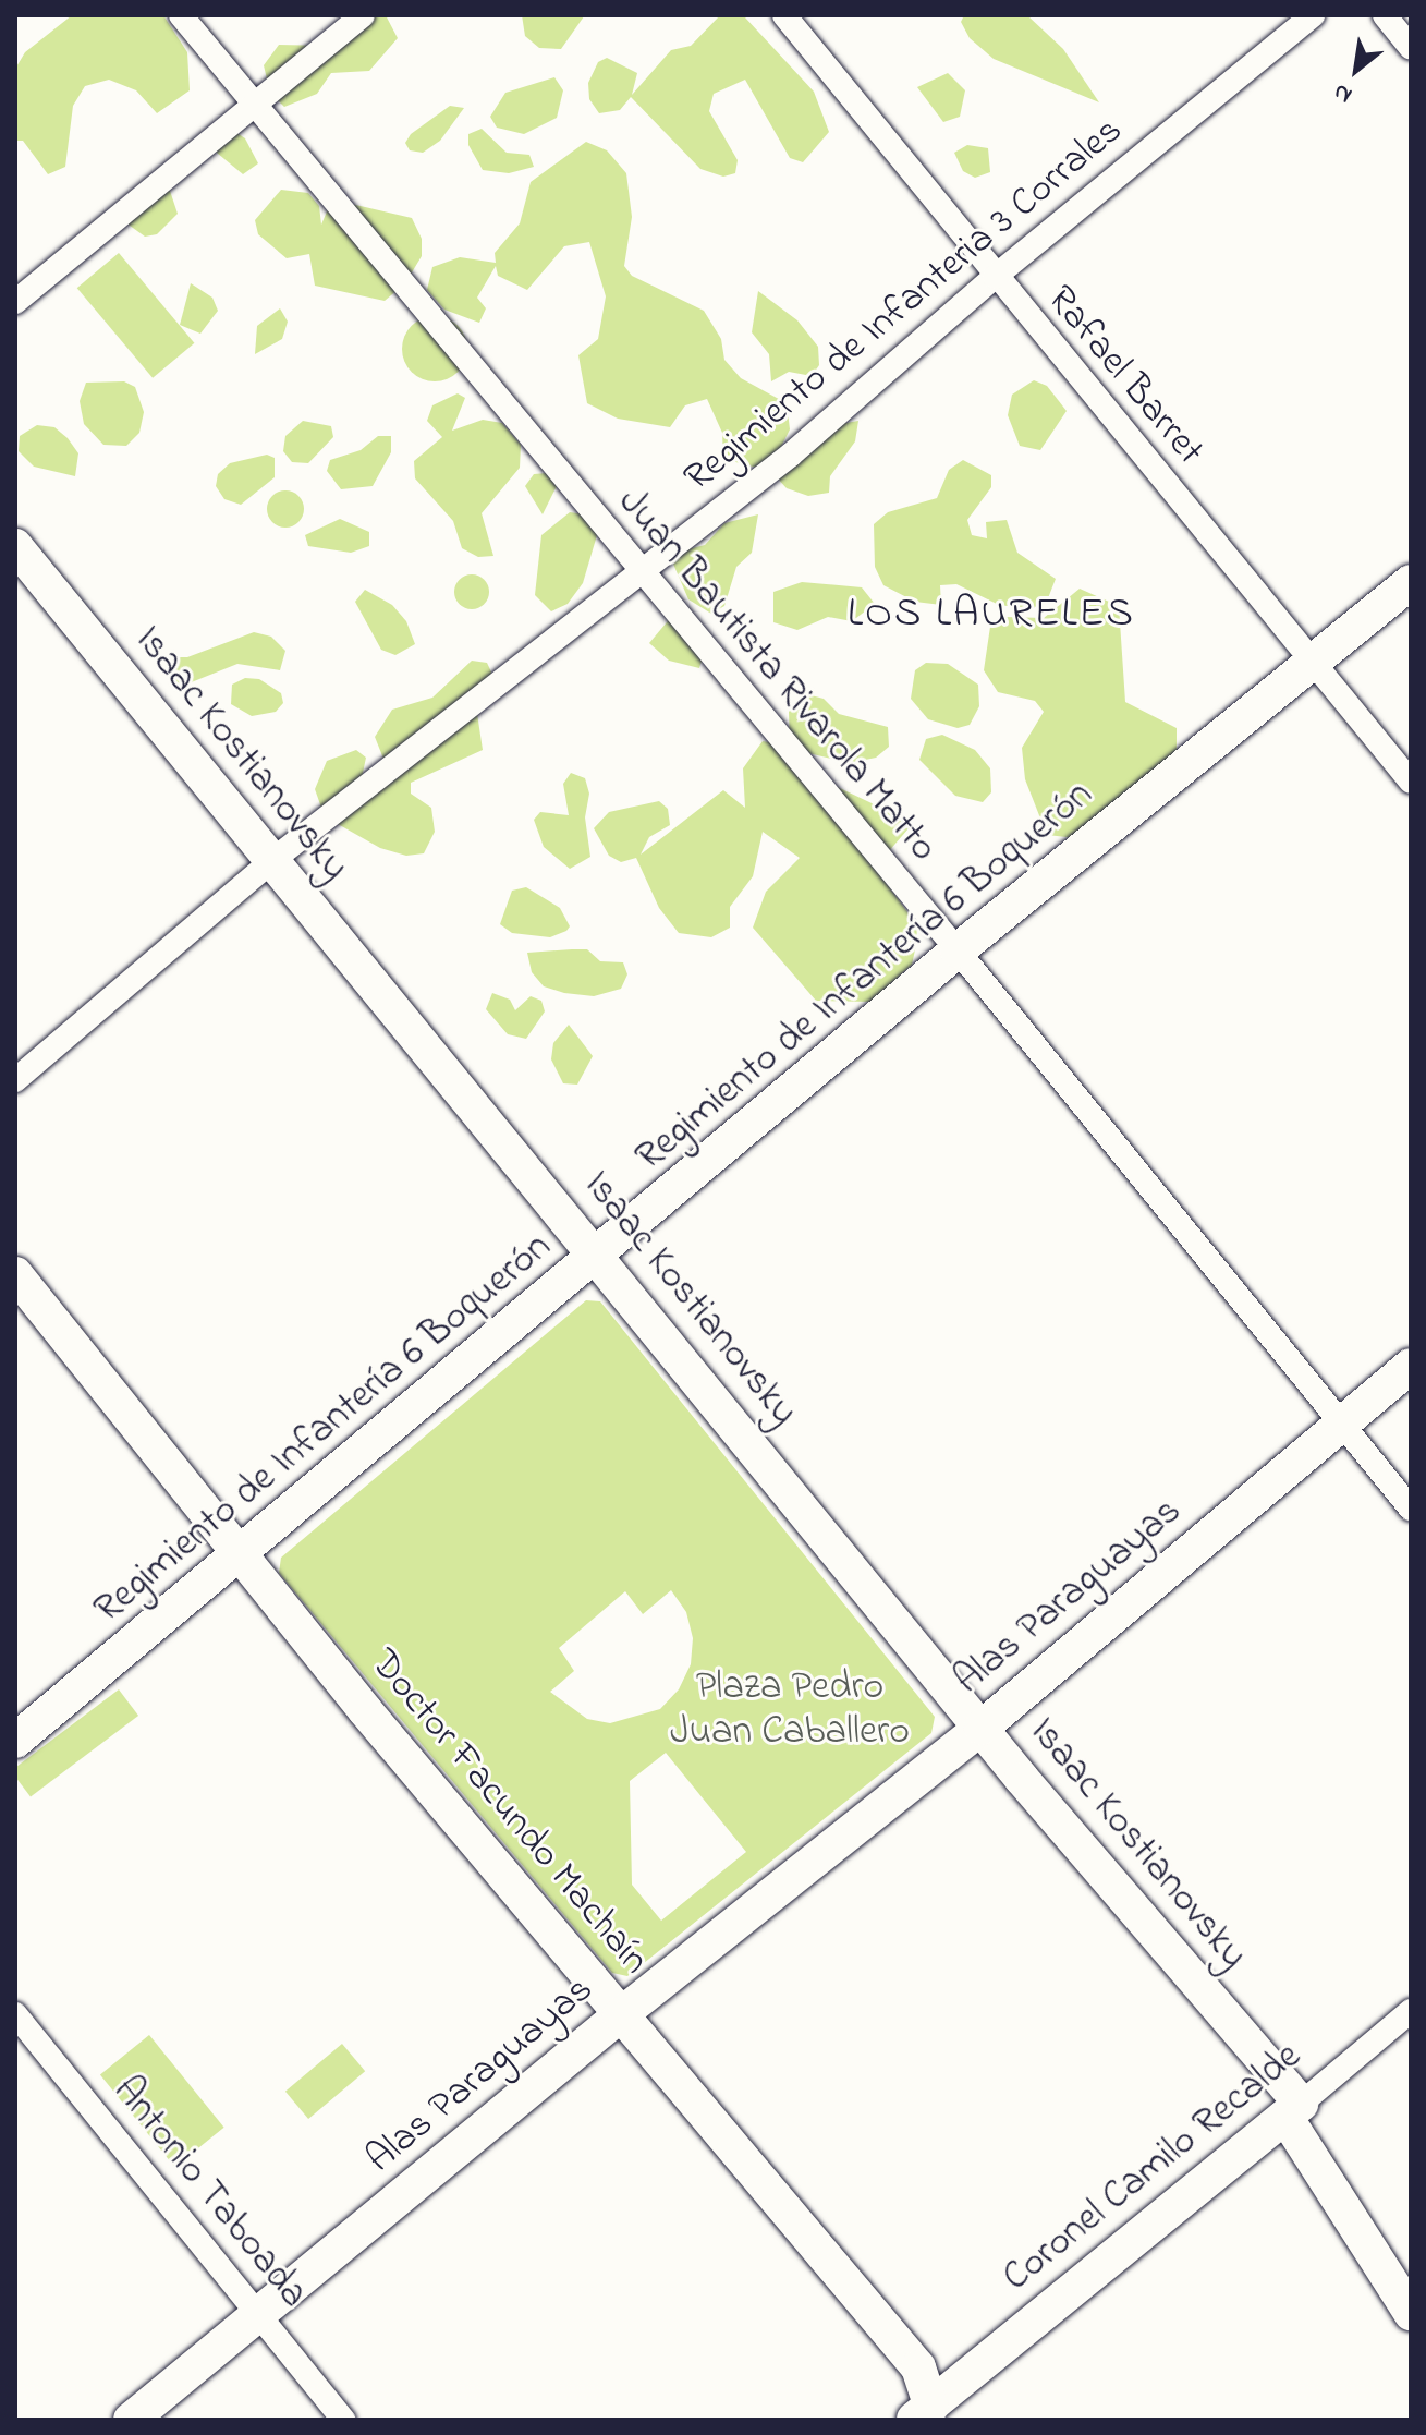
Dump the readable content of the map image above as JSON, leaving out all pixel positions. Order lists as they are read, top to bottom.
{
  "streets": {
    "main road": [
      "Isaac Kostianovsky",
      "Regimiento de Infantería 6 Boquerón",
      "Alas Paraguayas",
      "Doctor Facundo Machaín",
      "Coronel Camilo Recalde"
    ],
    "street": [
      "Regimiento de Infanteria 3 Corrales",
      "Rafael Barret",
      "Juan Bautista Rivarola Matto",
      "Antonio Taboada"
    ]
  },
  "crossings": [
    ["Regimiento de Infanteria 3 Corrales", "Rafael Barret"],
    ["Regimiento de Infanteria 3 Corrales", "Juan Bautista Rivarola Matto"],
    ["Regimiento de Infanteria 3 Corrales", "Isaac Kostianovsky"],
    ["Rafael Barret", "Regimiento de Infantería 6 Boquerón"],
    ["Juan Bautista Rivarola Matto", "Regimiento de Infantería 6 Boquerón"],
    ["Juan Bautista Rivarola Matto", "Alas Paraguayas"],
    ["Isaac Kostianovsky", "Regimiento de Infantería 6 Boquerón"],
    ["Isaac Kostianovsky", "Alas Paraguayas"],
    ["Isaac Kostianovsky", "Coronel Camilo Recalde"],
    ["Regimiento de Infantería 6 Boquerón", "Doctor Facundo Machaín"],
    ["Alas Paraguayas", "Doctor Facundo Machaín"],
    ["Alas Paraguayas", "Antonio Taboada"],
    ["Doctor Facundo Machaín", "Coronel Camilo Recalde"]
  ],
  "districts": ["LOS LAURELES"],
  "parks": ["Plaza Pedro Juan Caballero"],
  "north": "bottom left"
}
